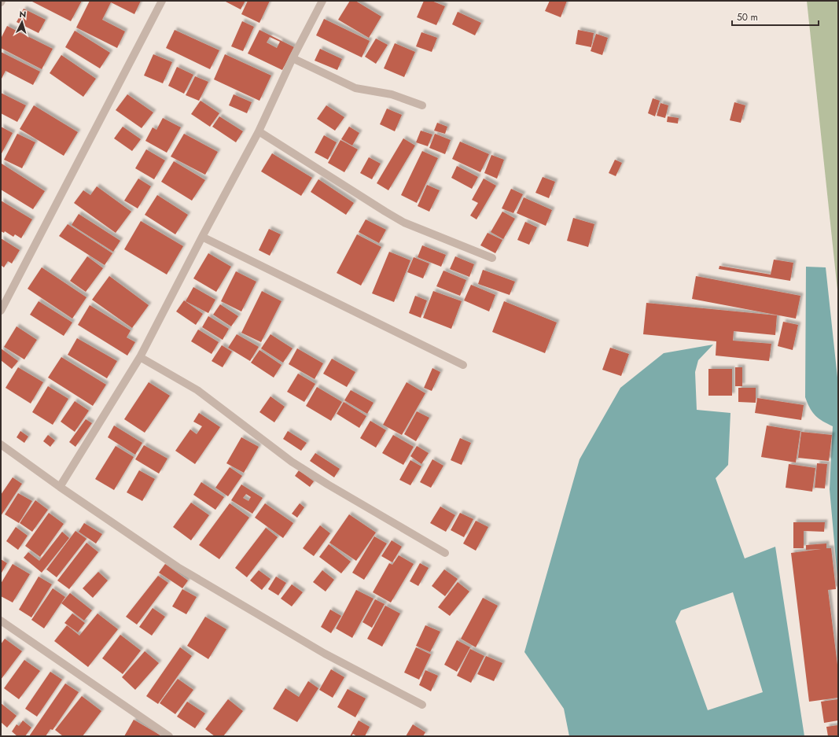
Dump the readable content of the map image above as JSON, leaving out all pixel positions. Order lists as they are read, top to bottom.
{
  "scale_bar": "50 m",
  "north": "top"
}
